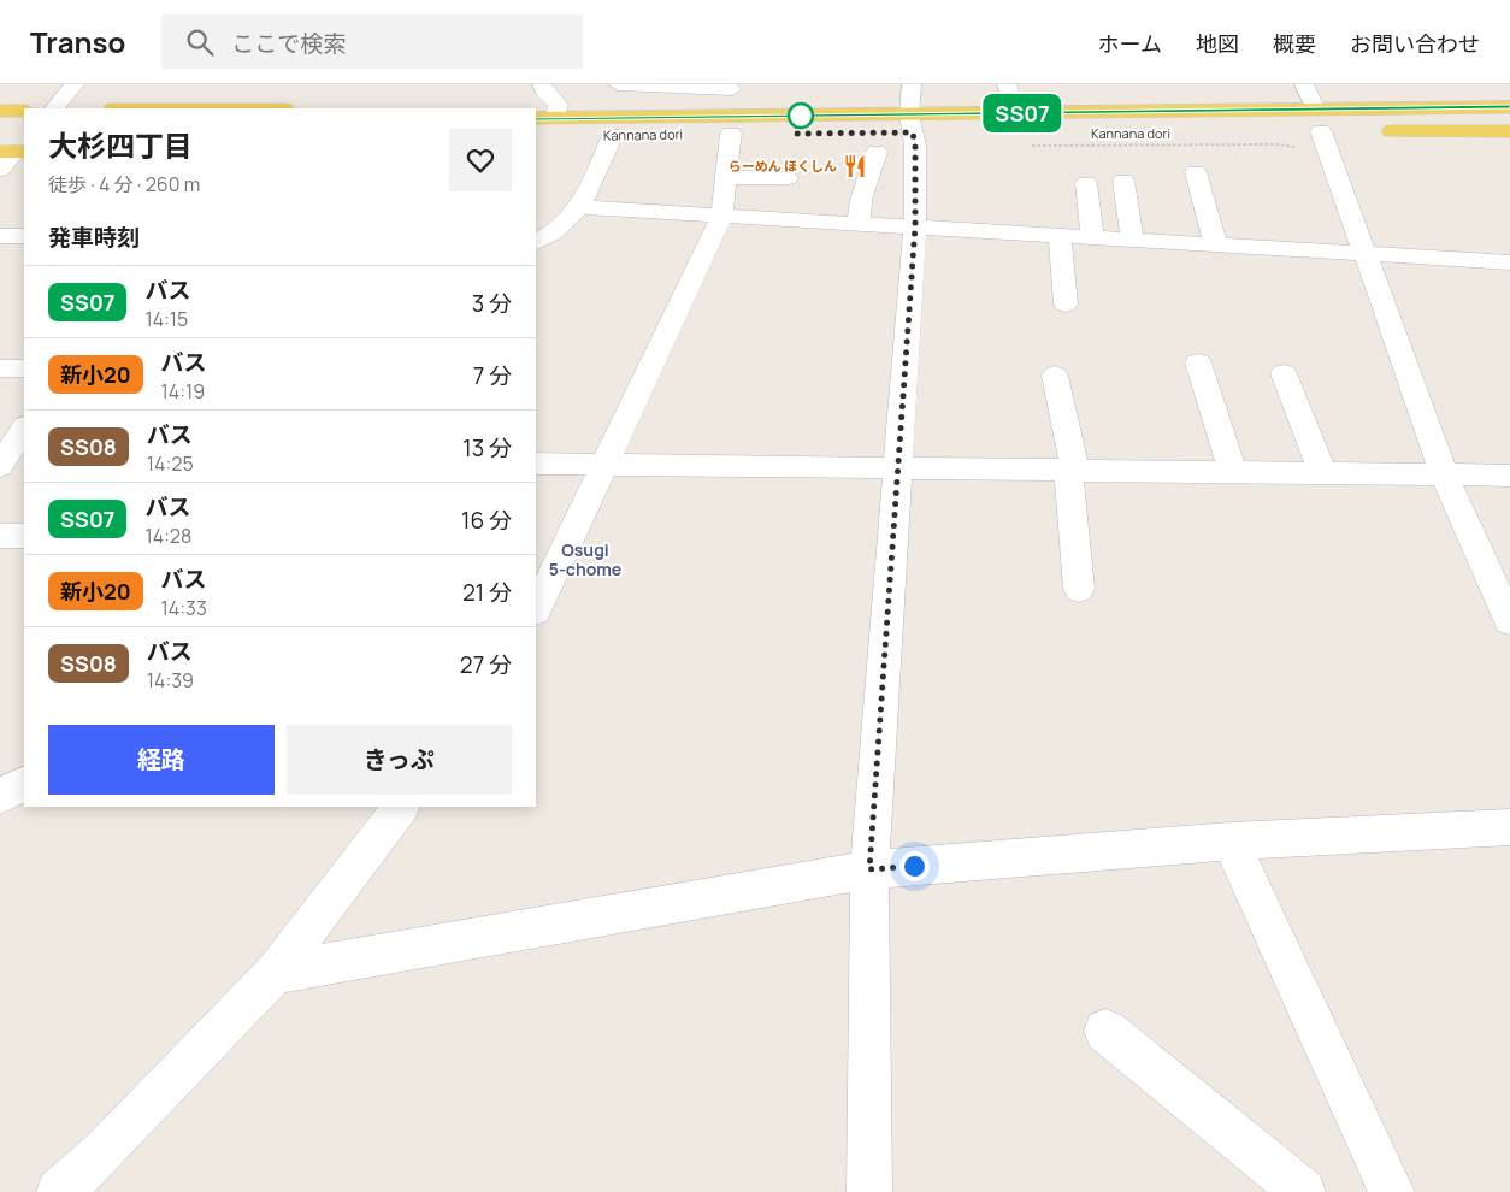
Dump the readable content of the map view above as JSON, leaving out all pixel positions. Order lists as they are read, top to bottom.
{
  "streets": {
    "main road": ["Kannana dori"]
  },
  "districts": ["Osugi 5-chome"],
  "places": {
    "restaurant": ["らーめん ほくしん"]
  },
  "lines": ["bus line SS07"],
  "page": {
    "header": "Transo",
    "search": "ここで検索",
    "nav": [
      "ホーム",
      "地図",
      "概要",
      "お問い合わせ"
    ],
    "on_map": "SS07",
    "heading": [
      ["大杉四丁目", "徒歩 · 4 分 · 260 m"],
      "発車時刻"
    ],
    "list": [
      {
        "mark": "SS07",
        "name": "バス",
        "note": "14:15",
        "value": "3 分"
      },
      {
        "mark": "新小20",
        "name": "バス",
        "note": "14:19",
        "value": "7 分"
      },
      {
        "mark": "SS08",
        "name": "バス",
        "note": "14:25",
        "value": "13 分"
      },
      {
        "mark": "SS07",
        "name": "バス",
        "note": "14:28",
        "value": "16 分"
      },
      {
        "mark": "新小20",
        "name": "バス",
        "note": "14:33",
        "value": "21 分"
      },
      {
        "mark": "SS08",
        "name": "バス",
        "note": "14:39",
        "value": "27 分"
      }
    ],
    "buttons": ["経路", "きっぷ"]
  }
}
